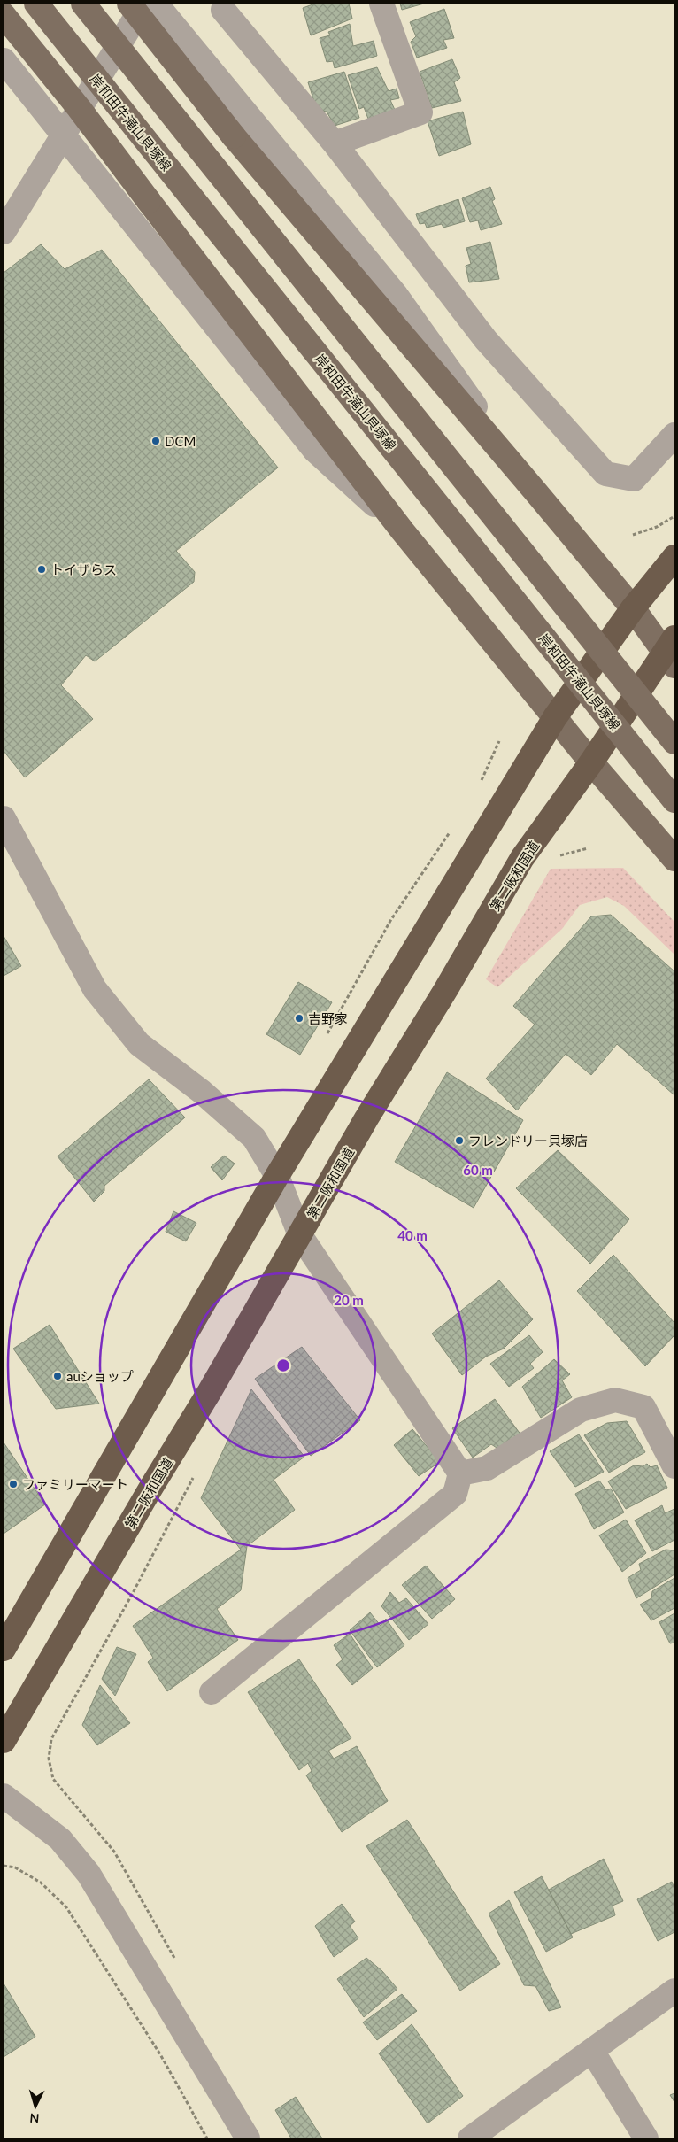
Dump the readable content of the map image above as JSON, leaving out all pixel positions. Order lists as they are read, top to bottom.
{
  "streets": {
    "highway": ["第二阪和国道"],
    "main road": ["岸和田牛滝山貝塚線"]
  },
  "places": [
    "DCM",
    "トイザらス",
    "吉野家",
    "フレンドリー貝塚店",
    "auショップ",
    "ファミリーマート"
  ],
  "north": "bottom",
  "rings": ["60 m", "40 m", "20 m"]
}
